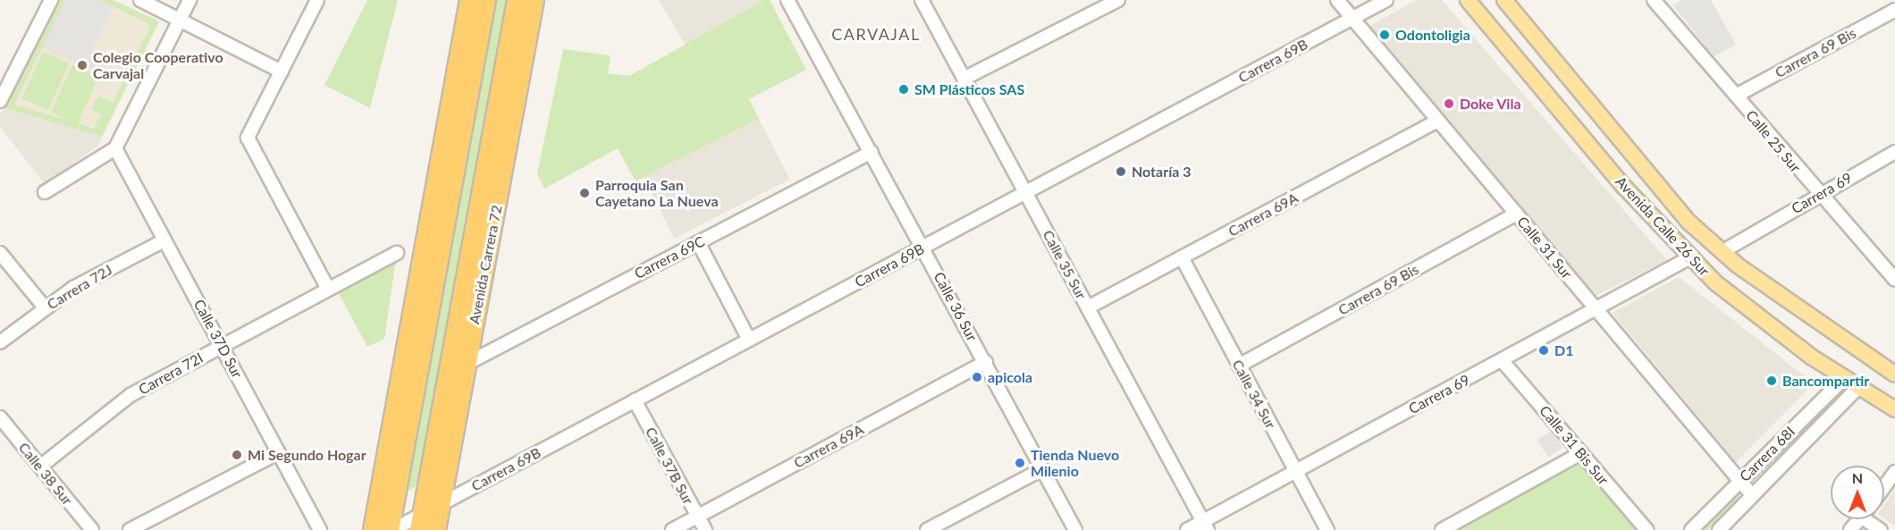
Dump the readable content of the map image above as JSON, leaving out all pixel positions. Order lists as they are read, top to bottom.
{
  "streets": {
    "highway": ["Avenida Carrera 72"],
    "main road": ["Avenida Calle 26 Sur"],
    "street": [
      "Carrera 69 Bis",
      "Carrera 69B",
      "Calle 25 Sur",
      "Carrera 69",
      "Carrera 69A",
      "Calle 31 Sur",
      "Carrera 69C",
      "Calle 35 Sur",
      "Carrera 72J",
      "Calle 36 Sur",
      "Calle 37D Sur",
      "Carrera 72I",
      "Calle 34 Sur",
      "Calle 31 Bis Sur",
      "Carrera 68I",
      "Calle 37B Sur",
      "Calle 38 Sur"
    ]
  },
  "crossings": [
    ["Carrera 69 Bis", "Calle 25 Sur"],
    ["Carrera 69 Bis", "Calle 31 Sur"],
    ["Carrera 69 Bis", "Calle 34 Sur"],
    ["Carrera 69B", "Calle 31 Sur"],
    ["Carrera 69B", "Avenida Carrera 72"],
    ["Carrera 69B", "Calle 35 Sur"],
    ["Carrera 69B", "Calle 36 Sur"],
    ["Carrera 69B", "Calle 37B Sur"],
    ["Calle 25 Sur", "Carrera 69"],
    ["Carrera 69", "Avenida Calle 26 Sur"],
    ["Carrera 69", "Calle 31 Sur"],
    ["Carrera 69", "Calle 35 Sur"],
    ["Carrera 69", "Calle 34 Sur"],
    ["Carrera 69", "Calle 31 Bis Sur"],
    ["Carrera 69A", "Calle 31 Sur"],
    ["Carrera 69A", "Calle 35 Sur"],
    ["Carrera 69A", "Calle 36 Sur"],
    ["Carrera 69A", "Calle 34 Sur"],
    ["Carrera 69A", "Calle 37B Sur"],
    ["Avenida Calle 26 Sur", "Carrera 68I"],
    ["Calle 31 Sur", "Carrera 68I"],
    ["Carrera 69C", "Avenida Carrera 72"],
    ["Carrera 69C", "Calle 36 Sur"],
    ["Carrera 72J", "Calle 37D Sur"],
    ["Calle 37D Sur", "Carrera 72I"],
    ["Carrera 72I", "Calle 38 Sur"]
  ],
  "districts": ["CARVAJAL"],
  "places": [
    "Odontoligia",
    "Colegio Cooperativo Carvajal",
    "SM Plásticos SAS",
    "Doke Vila",
    "Notaría 3",
    "Parroquia San Cayetano La Nueva",
    "D1",
    "apicola",
    "Bancompartir",
    "Mi Segundo Hogar",
    "Tienda Nuevo Milenio"
  ],
  "north": "top"
}
